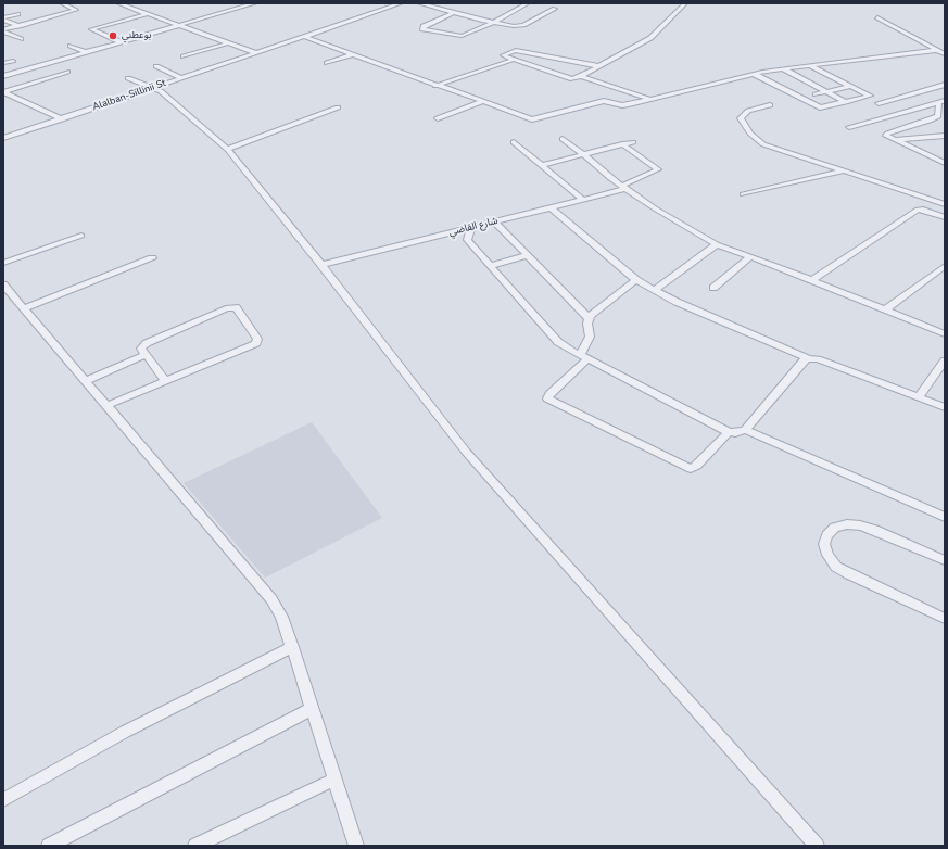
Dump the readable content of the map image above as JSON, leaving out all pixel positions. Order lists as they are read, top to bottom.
{
  "streets": {
    "street": ["Alalban-Sillinii St", "شارع القاضي"]
  },
  "places": ["بوعطني"]
}
